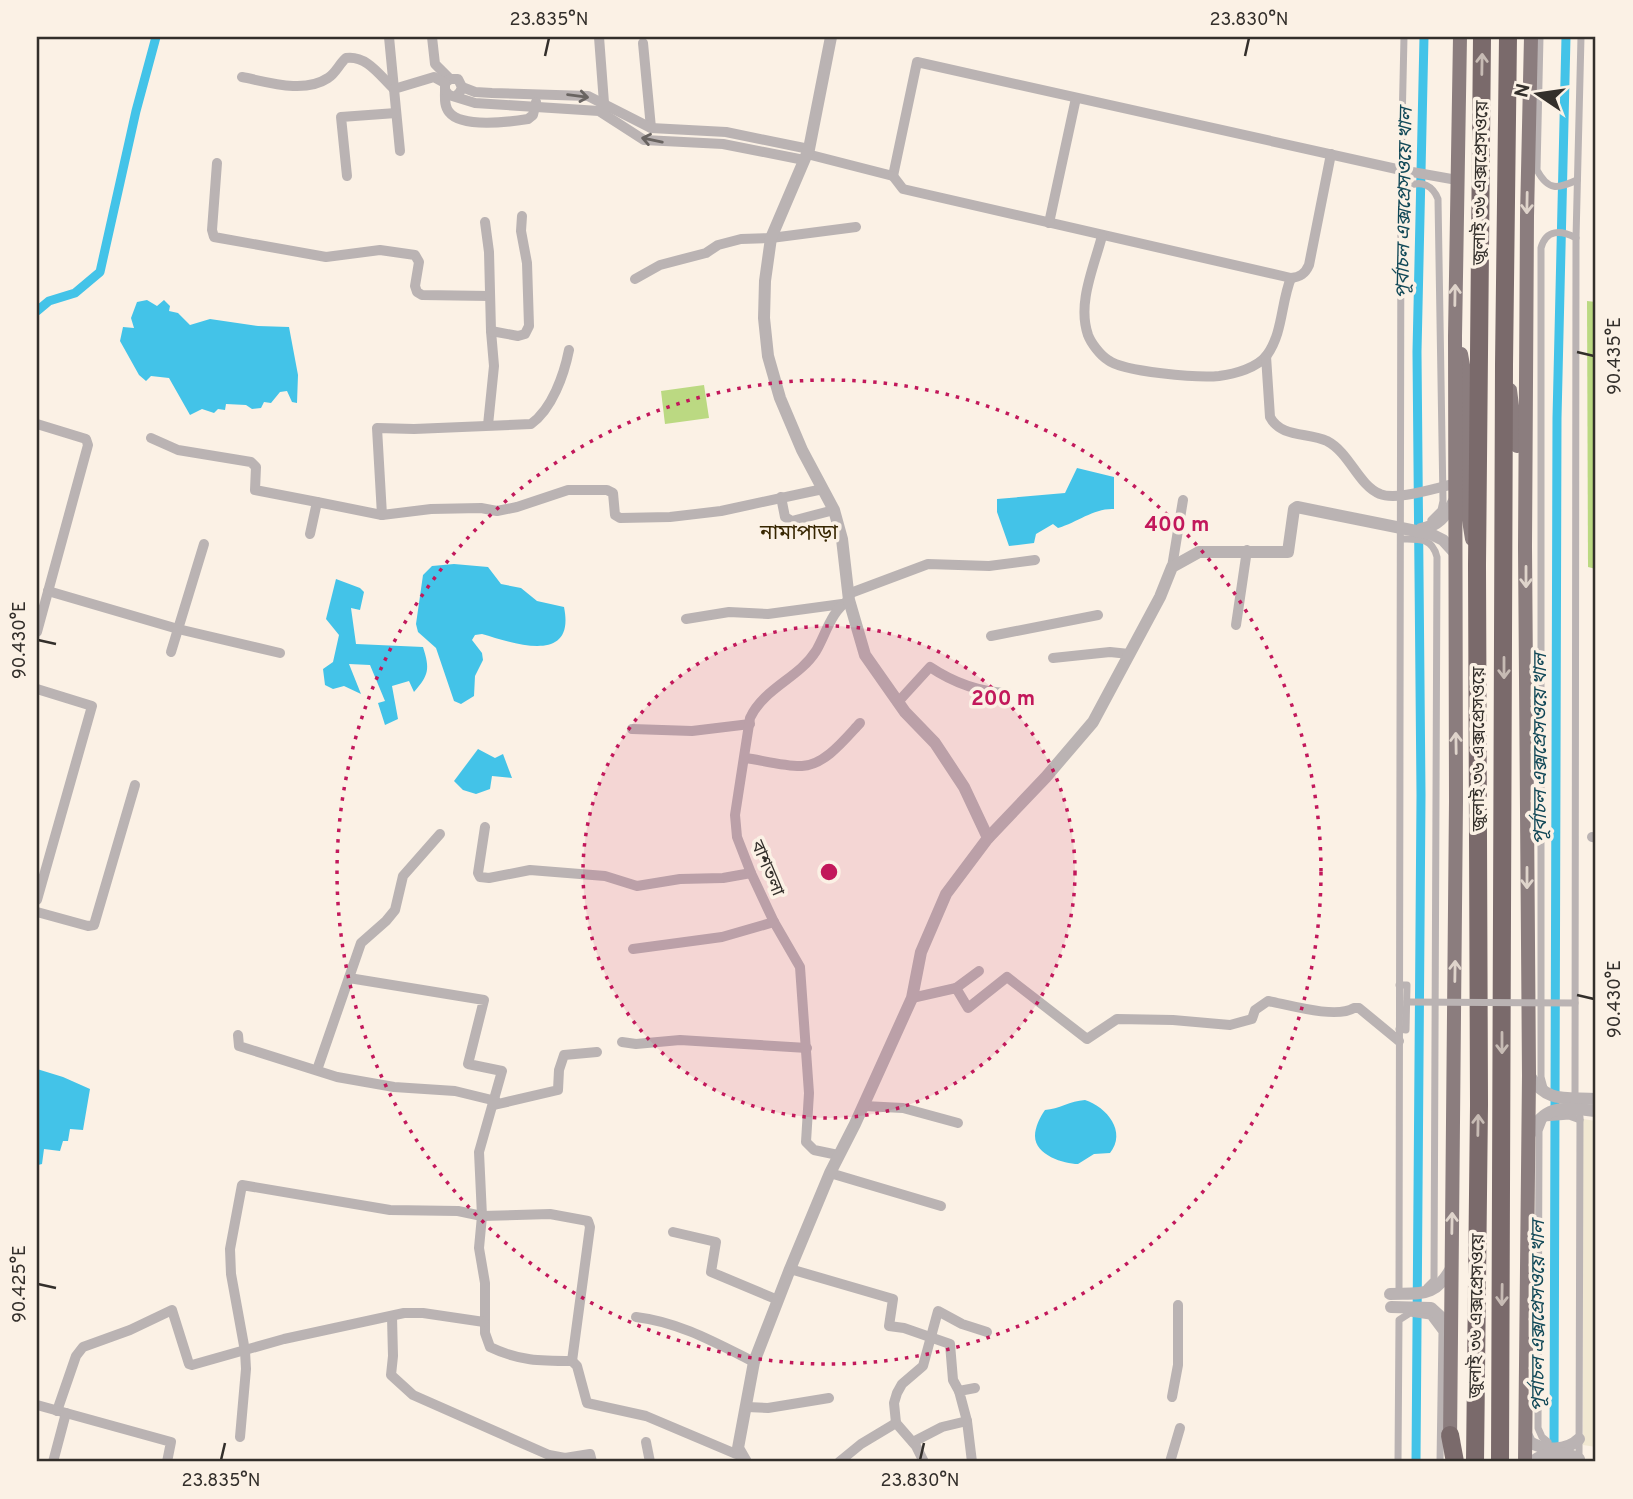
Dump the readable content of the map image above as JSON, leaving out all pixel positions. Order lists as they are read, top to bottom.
{
  "streets": {
    "highway": ["জুলাই ৩৬ এক্সপ্রেসওয়ে"],
    "street": ["বাশতলা"]
  },
  "districts": ["নামাপাড়া"],
  "water": ["পূর্বাচল এক্সপ্রেসওয়ে খাল"],
  "north": "left",
  "coordinates": [
    "23.835°N",
    "23.830°N",
    "90.435°E",
    "90.430°E",
    "90.425°E"
  ],
  "rings": ["400 m", "200 m"]
}
